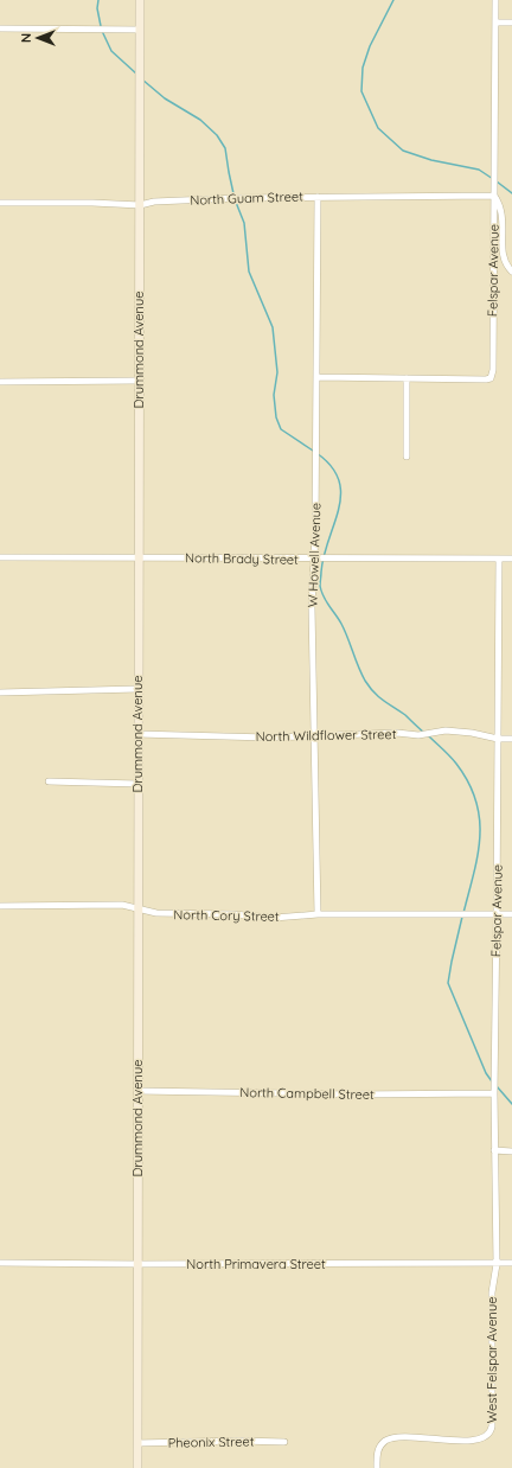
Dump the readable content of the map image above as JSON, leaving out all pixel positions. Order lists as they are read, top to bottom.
{
  "streets": {
    "street": [
      "North Guam Street",
      "Felspar Avenue",
      "Drummond Avenue",
      "W Howell Avenue",
      "North Brady Street",
      "North Wildflower Street",
      "North Cory Street",
      "North Campbell Street",
      "North Primavera Street",
      "West Felspar Avenue",
      "Pheonix Street"
    ]
  },
  "crossings": [
    ["North Guam Street", "Felspar Avenue"],
    ["North Guam Street", "Drummond Avenue"],
    ["North Guam Street", "W Howell Avenue"],
    ["Felspar Avenue", "North Brady Street"],
    ["Felspar Avenue", "North Wildflower Street"],
    ["Felspar Avenue", "North Cory Street"],
    ["Felspar Avenue", "North Campbell Street"],
    ["Felspar Avenue", "North Primavera Street"],
    ["Felspar Avenue", "West Felspar Avenue"],
    ["Drummond Avenue", "North Brady Street"],
    ["Drummond Avenue", "North Wildflower Street"],
    ["Drummond Avenue", "North Cory Street"],
    ["Drummond Avenue", "North Campbell Street"],
    ["Drummond Avenue", "North Primavera Street"],
    ["Drummond Avenue", "Pheonix Street"],
    ["W Howell Avenue", "North Brady Street"],
    ["W Howell Avenue", "North Wildflower Street"],
    ["W Howell Avenue", "North Cory Street"],
    ["North Primavera Street", "West Felspar Avenue"]
  ],
  "north": "left"
}
